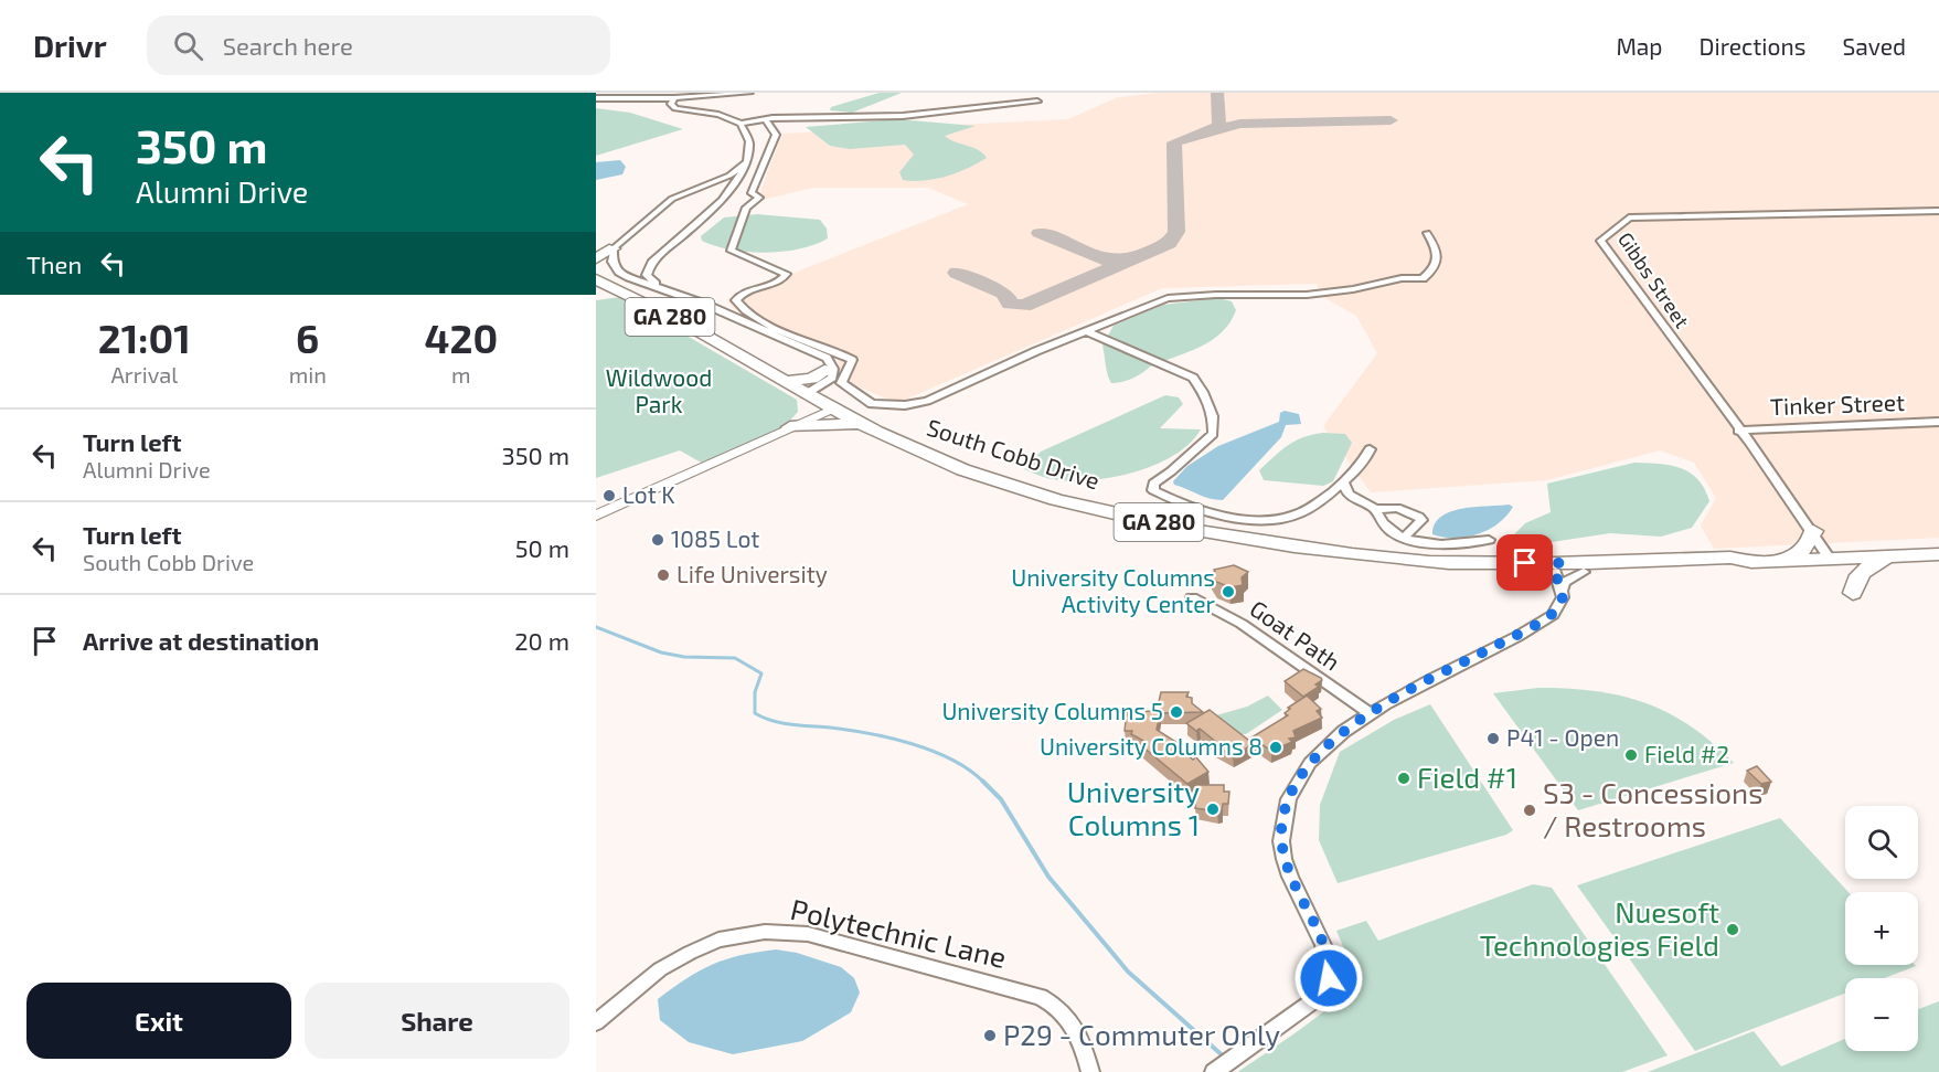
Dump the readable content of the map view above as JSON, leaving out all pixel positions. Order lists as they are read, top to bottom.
{
  "streets": {
    "main road": ["GA 280", "South Cobb Drive"],
    "street": [
      "Gibbs Street",
      "Tinker Street",
      "Goat Path",
      "Polytechnic Lane"
    ]
  },
  "crossings": [
    ["Gibbs Street", "Tinker Street"],
    ["Gibbs Street", "South Cobb Drive"]
  ],
  "parks": ["Wildwood Park"],
  "places": [
    "Lot K",
    "1085 Lot",
    "Life University",
    "University Columns Activity Center",
    "University Columns 5",
    "P41 - Open",
    "University Columns 8",
    "Field #2",
    "Field #1",
    "University Columns 1",
    "S3 - Concessions / Restrooms",
    "Nuesoft Technologies Field",
    "P29 - Commuter Only"
  ],
  "page": {
    "header": "Drivr",
    "search": "Search here",
    "nav": ["Map", "Directions", "Saved"],
    "turn": ["350 m", "Alumni Drive"],
    "then": "Then",
    "eta": [
      "21:01",
      "Arrival",
      "6",
      "min",
      "420",
      "m"
    ],
    "list": [
      {
        "name": "Turn left",
        "note": "Alumni Drive",
        "value": "350 m"
      },
      {
        "name": "Turn left",
        "note": "South Cobb Drive",
        "value": "50 m"
      },
      {
        "name": "Arrive at destination",
        "value": "20 m"
      }
    ],
    "map_buttons": ["+", "−"],
    "buttons": ["Exit", "Share"]
  }
}
